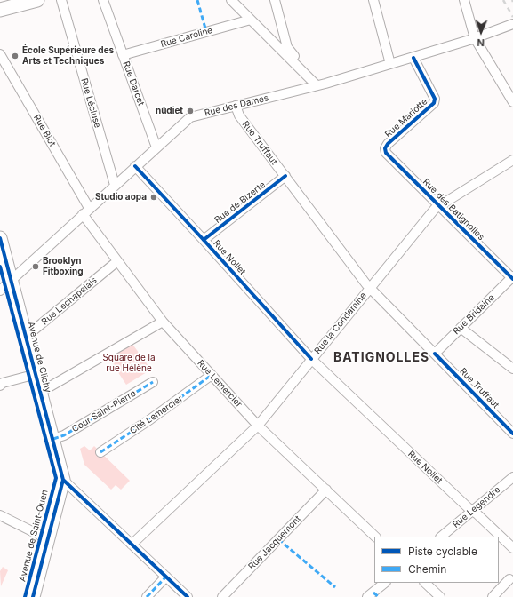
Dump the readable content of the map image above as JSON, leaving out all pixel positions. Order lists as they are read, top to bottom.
{
  "streets": {
    "main road": ["Avenue de Clichy", "Avenue de Saint-Ouen"],
    "street": [
      "Rue Caroline",
      "Rue Darcet",
      "Rue Lécluse",
      "Rue des Dames",
      "Rue Mariotte",
      "Rue Biot",
      "Rue Truffaut",
      "Rue de Bizerte",
      "Rue des Batignolles",
      "Rue Nollet",
      "Rue Lechapelais",
      "Rue Bridaine",
      "Rue la Condamine",
      "Rue Lemercier",
      "Cour Saint-Pierre",
      "Cité Lemercier",
      "Rue Legendre",
      "Rue Jacquemont"
    ]
  },
  "crossings": [
    ["Rue Caroline", "Rue Darcet"],
    ["Rue Darcet", "Rue des Dames"],
    ["Rue Lécluse", "Rue des Dames"],
    ["Rue des Dames", "Rue Mariotte"],
    ["Rue des Dames", "Rue Biot"],
    ["Rue des Dames", "Rue Truffaut"],
    ["Rue des Dames", "Rue Nollet"],
    ["Rue des Dames", "Avenue de Clichy"],
    ["Rue des Dames", "Rue Lemercier"],
    ["Rue Mariotte", "Rue des Batignolles"],
    ["Rue Truffaut", "Rue de Bizerte"],
    ["Rue Truffaut", "Rue Bridaine"],
    ["Rue Truffaut", "Rue la Condamine"],
    ["Rue de Bizerte", "Rue Nollet"],
    ["Rue des Batignolles", "Rue Bridaine"],
    ["Rue des Batignolles", "Rue la Condamine"],
    ["Rue Nollet", "Rue la Condamine"],
    ["Rue Nollet", "Rue Legendre"],
    ["Rue Lechapelais", "Avenue de Clichy"],
    ["Rue Lechapelais", "Rue Lemercier"],
    ["Rue la Condamine", "Rue Lemercier"],
    ["Avenue de Clichy", "Cour Saint-Pierre"],
    ["Avenue de Clichy", "Avenue de Saint-Ouen"],
    ["Rue Lemercier", "Cité Lemercier"],
    ["Rue Lemercier", "Rue Jacquemont"]
  ],
  "districts": ["BATIGNOLLES"],
  "parks": ["Square de la rue Hélène"],
  "places": [
    "École Supérieure des Arts et Techniques",
    "nüdiet",
    "Studio aopa",
    "Brooklyn Fitboxing"
  ],
  "legend": ["Piste cyclable", "Chemin"],
  "north": "bottom"
}
